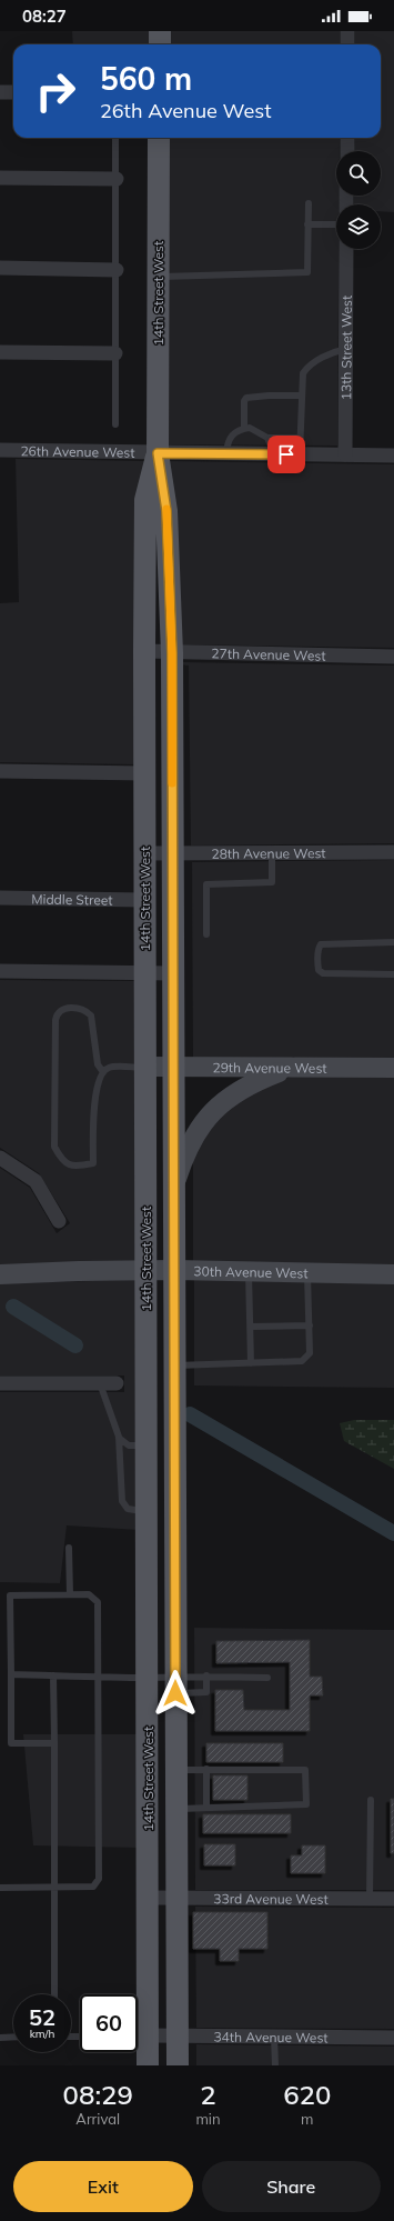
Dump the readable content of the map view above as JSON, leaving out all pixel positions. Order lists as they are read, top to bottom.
{
  "streets": {
    "main road": ["14th Street West"],
    "street": [
      "13th Street West",
      "26th Avenue West",
      "27th Avenue West",
      "28th Avenue West",
      "Middle Street",
      "29th Avenue West",
      "30th Avenue West",
      "33rd Avenue West",
      "34th Avenue West"
    ]
  },
  "crossings": [
    ["14th Street West", "26th Avenue West"],
    ["14th Street West", "27th Avenue West"],
    ["14th Street West", "28th Avenue West"],
    ["14th Street West", "Middle Street"],
    ["14th Street West", "29th Avenue West"],
    ["14th Street West", "30th Avenue West"],
    ["14th Street West", "33rd Avenue West"],
    ["14th Street West", "34th Avenue West"],
    ["13th Street West", "26th Avenue West"]
  ],
  "page": {
    "status": "08:27",
    "turn": ["560 m", "26th Avenue West"],
    "speed": "52 km/h",
    "limit": "60",
    "eta": [
      "08:29",
      "Arrival",
      "2",
      "min",
      "620",
      "m"
    ],
    "buttons": ["Exit", "Share"]
  }
}
